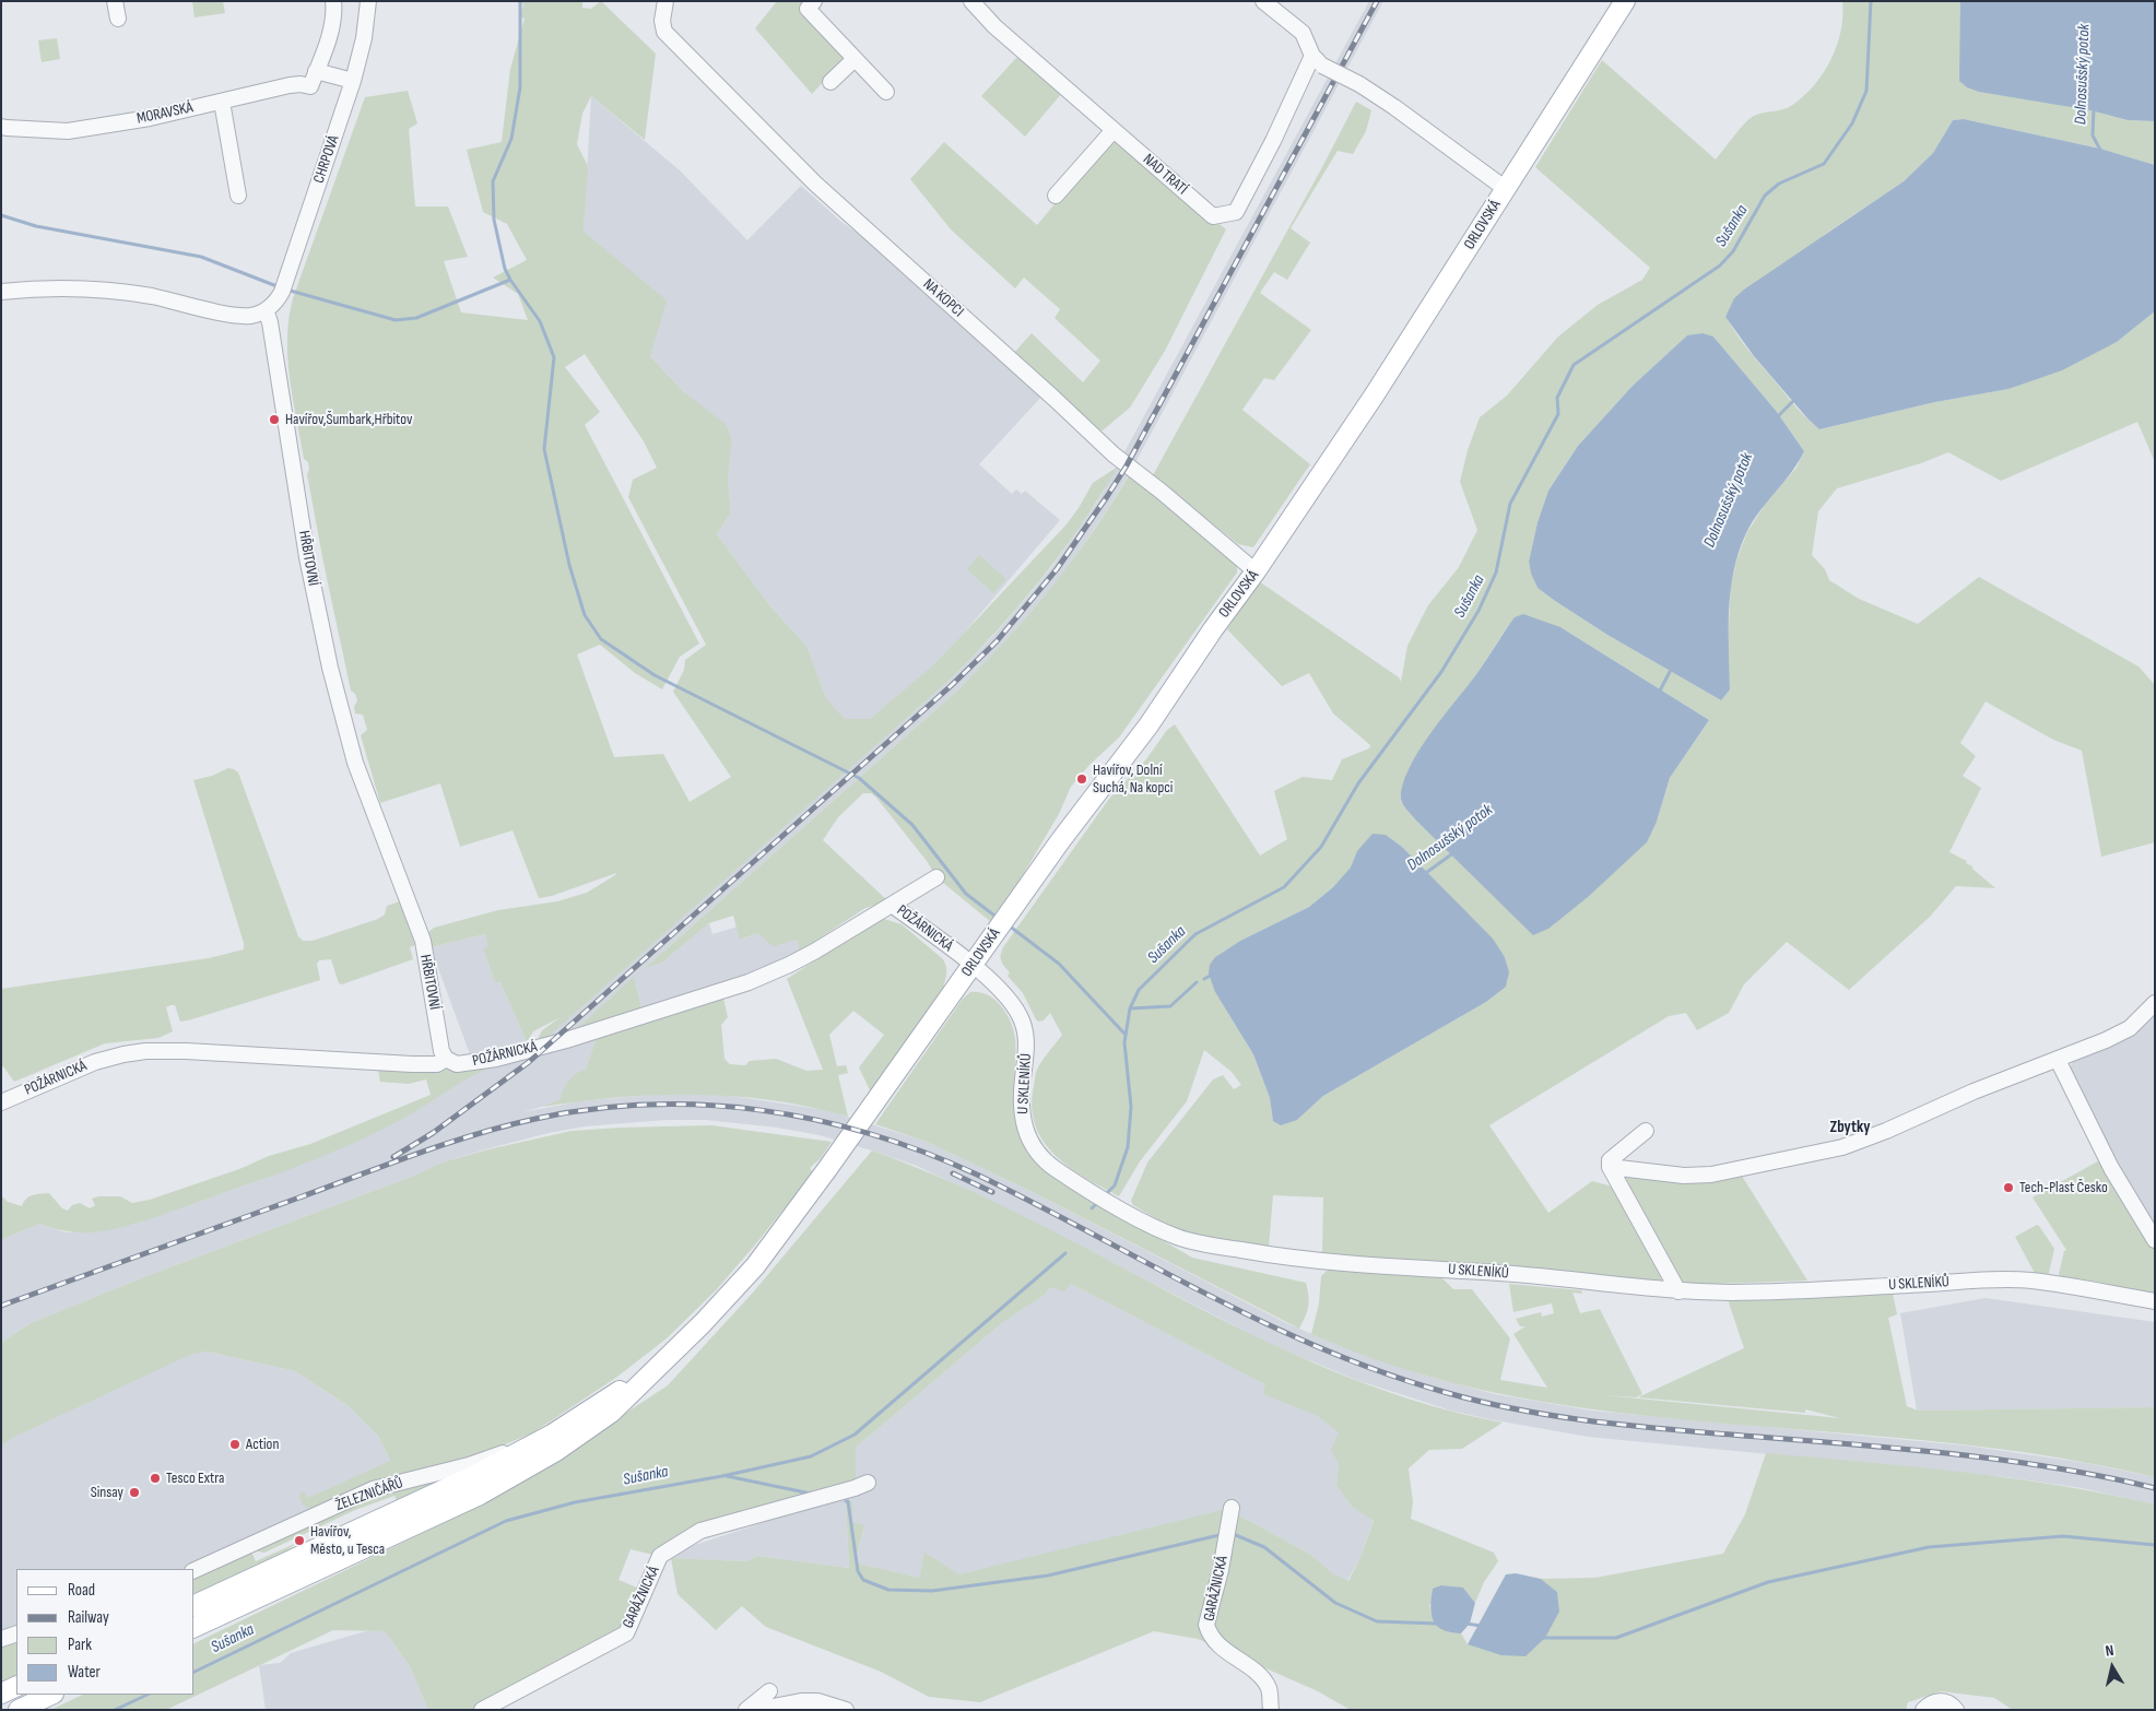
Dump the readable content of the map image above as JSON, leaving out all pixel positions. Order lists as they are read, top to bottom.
{
  "streets": {
    "main road": ["ORLOVSKÁ"],
    "street": [
      "MORAVSKÁ",
      "CHRPOVÁ",
      "NAD TRATÍ",
      "NA KOPCI",
      "HŘBITOVNÍ",
      "POŽÁRNICKÁ",
      "U SKLENÍKŮ",
      "ŽELEZNIČÁŘŮ",
      "GARÁŽNICKÁ"
    ]
  },
  "crossings": [
    ["CHRPOVÁ", "HŘBITOVNÍ"],
    ["ORLOVSKÁ", "NA KOPCI"],
    ["ORLOVSKÁ", "POŽÁRNICKÁ"],
    ["ORLOVSKÁ", "U SKLENÍKŮ"],
    ["HŘBITOVNÍ", "POŽÁRNICKÁ"],
    ["POŽÁRNICKÁ", "U SKLENÍKŮ"]
  ],
  "districts": ["Zbytky"],
  "water": ["Dolnosušský potok", "Sušanka"],
  "places": [
    "Havířov,Šumbark,Hřbitov",
    "Havířov, Dolní Suchá, Na kopci",
    "Tech-Plast Česko",
    "Action",
    "Tesco Extra",
    "Sinsay",
    "Havířov, Město, u Tesca"
  ],
  "legend": [
    "Road",
    "Railway",
    "Park",
    "Water"
  ],
  "north": "top"
}
